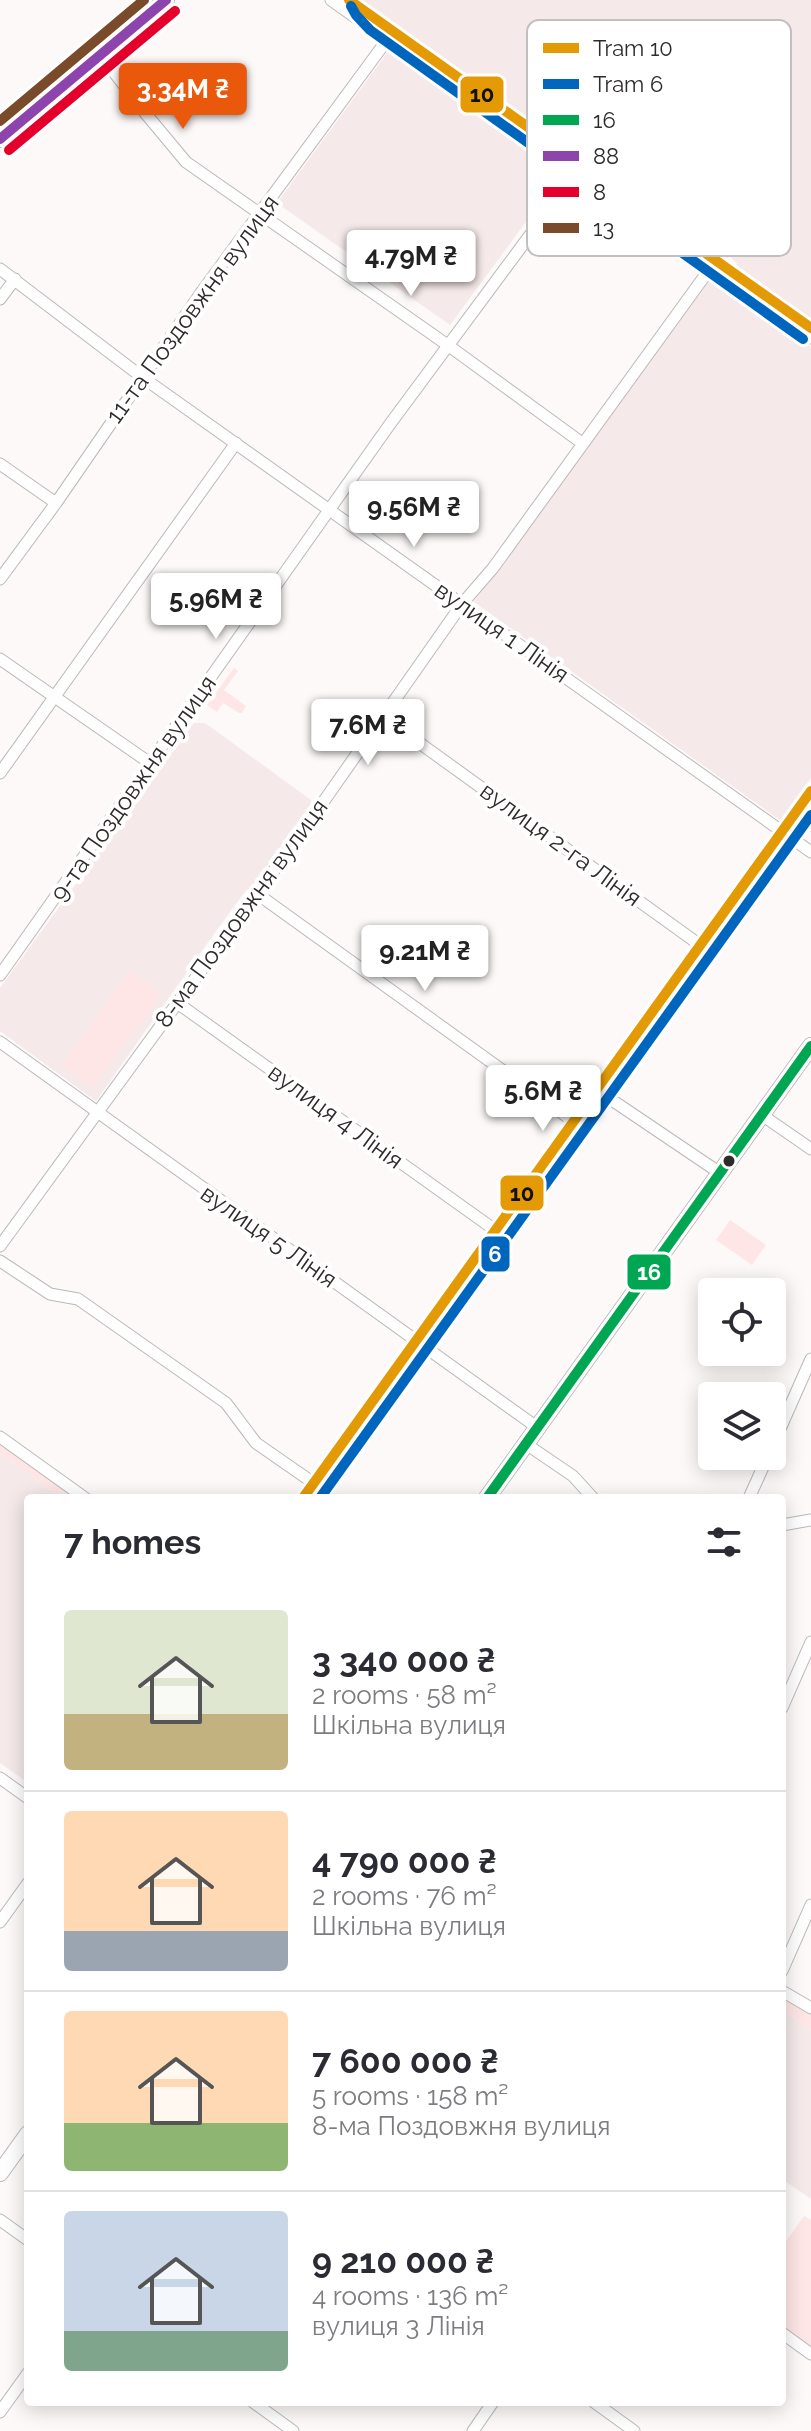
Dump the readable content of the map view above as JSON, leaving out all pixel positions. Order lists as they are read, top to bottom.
{
  "streets": {
    "street": [
      "11-та Поздовжня вулиця",
      "вулиця 1 Лінія",
      "9-та Поздовжня вулиця",
      "вулиця 2-га Лінія",
      "8-ма Поздовжня вулиця",
      "вулиця 4 Лінія",
      "вулиця 5 Лінія"
    ]
  },
  "crossings": [
    ["11-та Поздовжня вулиця", "вулиця 1 Лінія"],
    ["вулиця 1 Лінія", "9-та Поздовжня вулиця"],
    ["вулиця 1 Лінія", "8-ма Поздовжня вулиця"],
    ["вулиця 2-га Лінія", "8-ма Поздовжня вулиця"],
    ["8-ма Поздовжня вулиця", "вулиця 4 Лінія"],
    ["8-ма Поздовжня вулиця", "вулиця 5 Лінія"]
  ],
  "lines": [
    "tram line 10",
    "transit line 88",
    "transit line 13",
    "tram line 6",
    "transit line 8",
    "transit line 16"
  ],
  "legend": [
    "Tram 10",
    "Tram 6",
    "16",
    "88",
    "8",
    "13"
  ],
  "page": {
    "price": [
      "3.34M ₴",
      "4.79M ₴",
      "9.56M ₴",
      "5.96M ₴",
      "7.6M ₴",
      "9.21M ₴",
      "5.6M ₴"
    ],
    "heading": "7 homes",
    "list": [
      {
        "name": "3 340 000 ₴",
        "note": "2 rooms · 58 m² · Шкільна вулиця"
      },
      {
        "name": "4 790 000 ₴",
        "note": "2 rooms · 76 m² · Шкільна вулиця"
      },
      {
        "name": "7 600 000 ₴",
        "note": "5 rooms · 158 m² · 8-ма Поздовжня вулиця"
      },
      {
        "name": "9 210 000 ₴",
        "note": "4 rooms · 136 m² · вулиця 3 Лінія"
      }
    ]
  }
}
